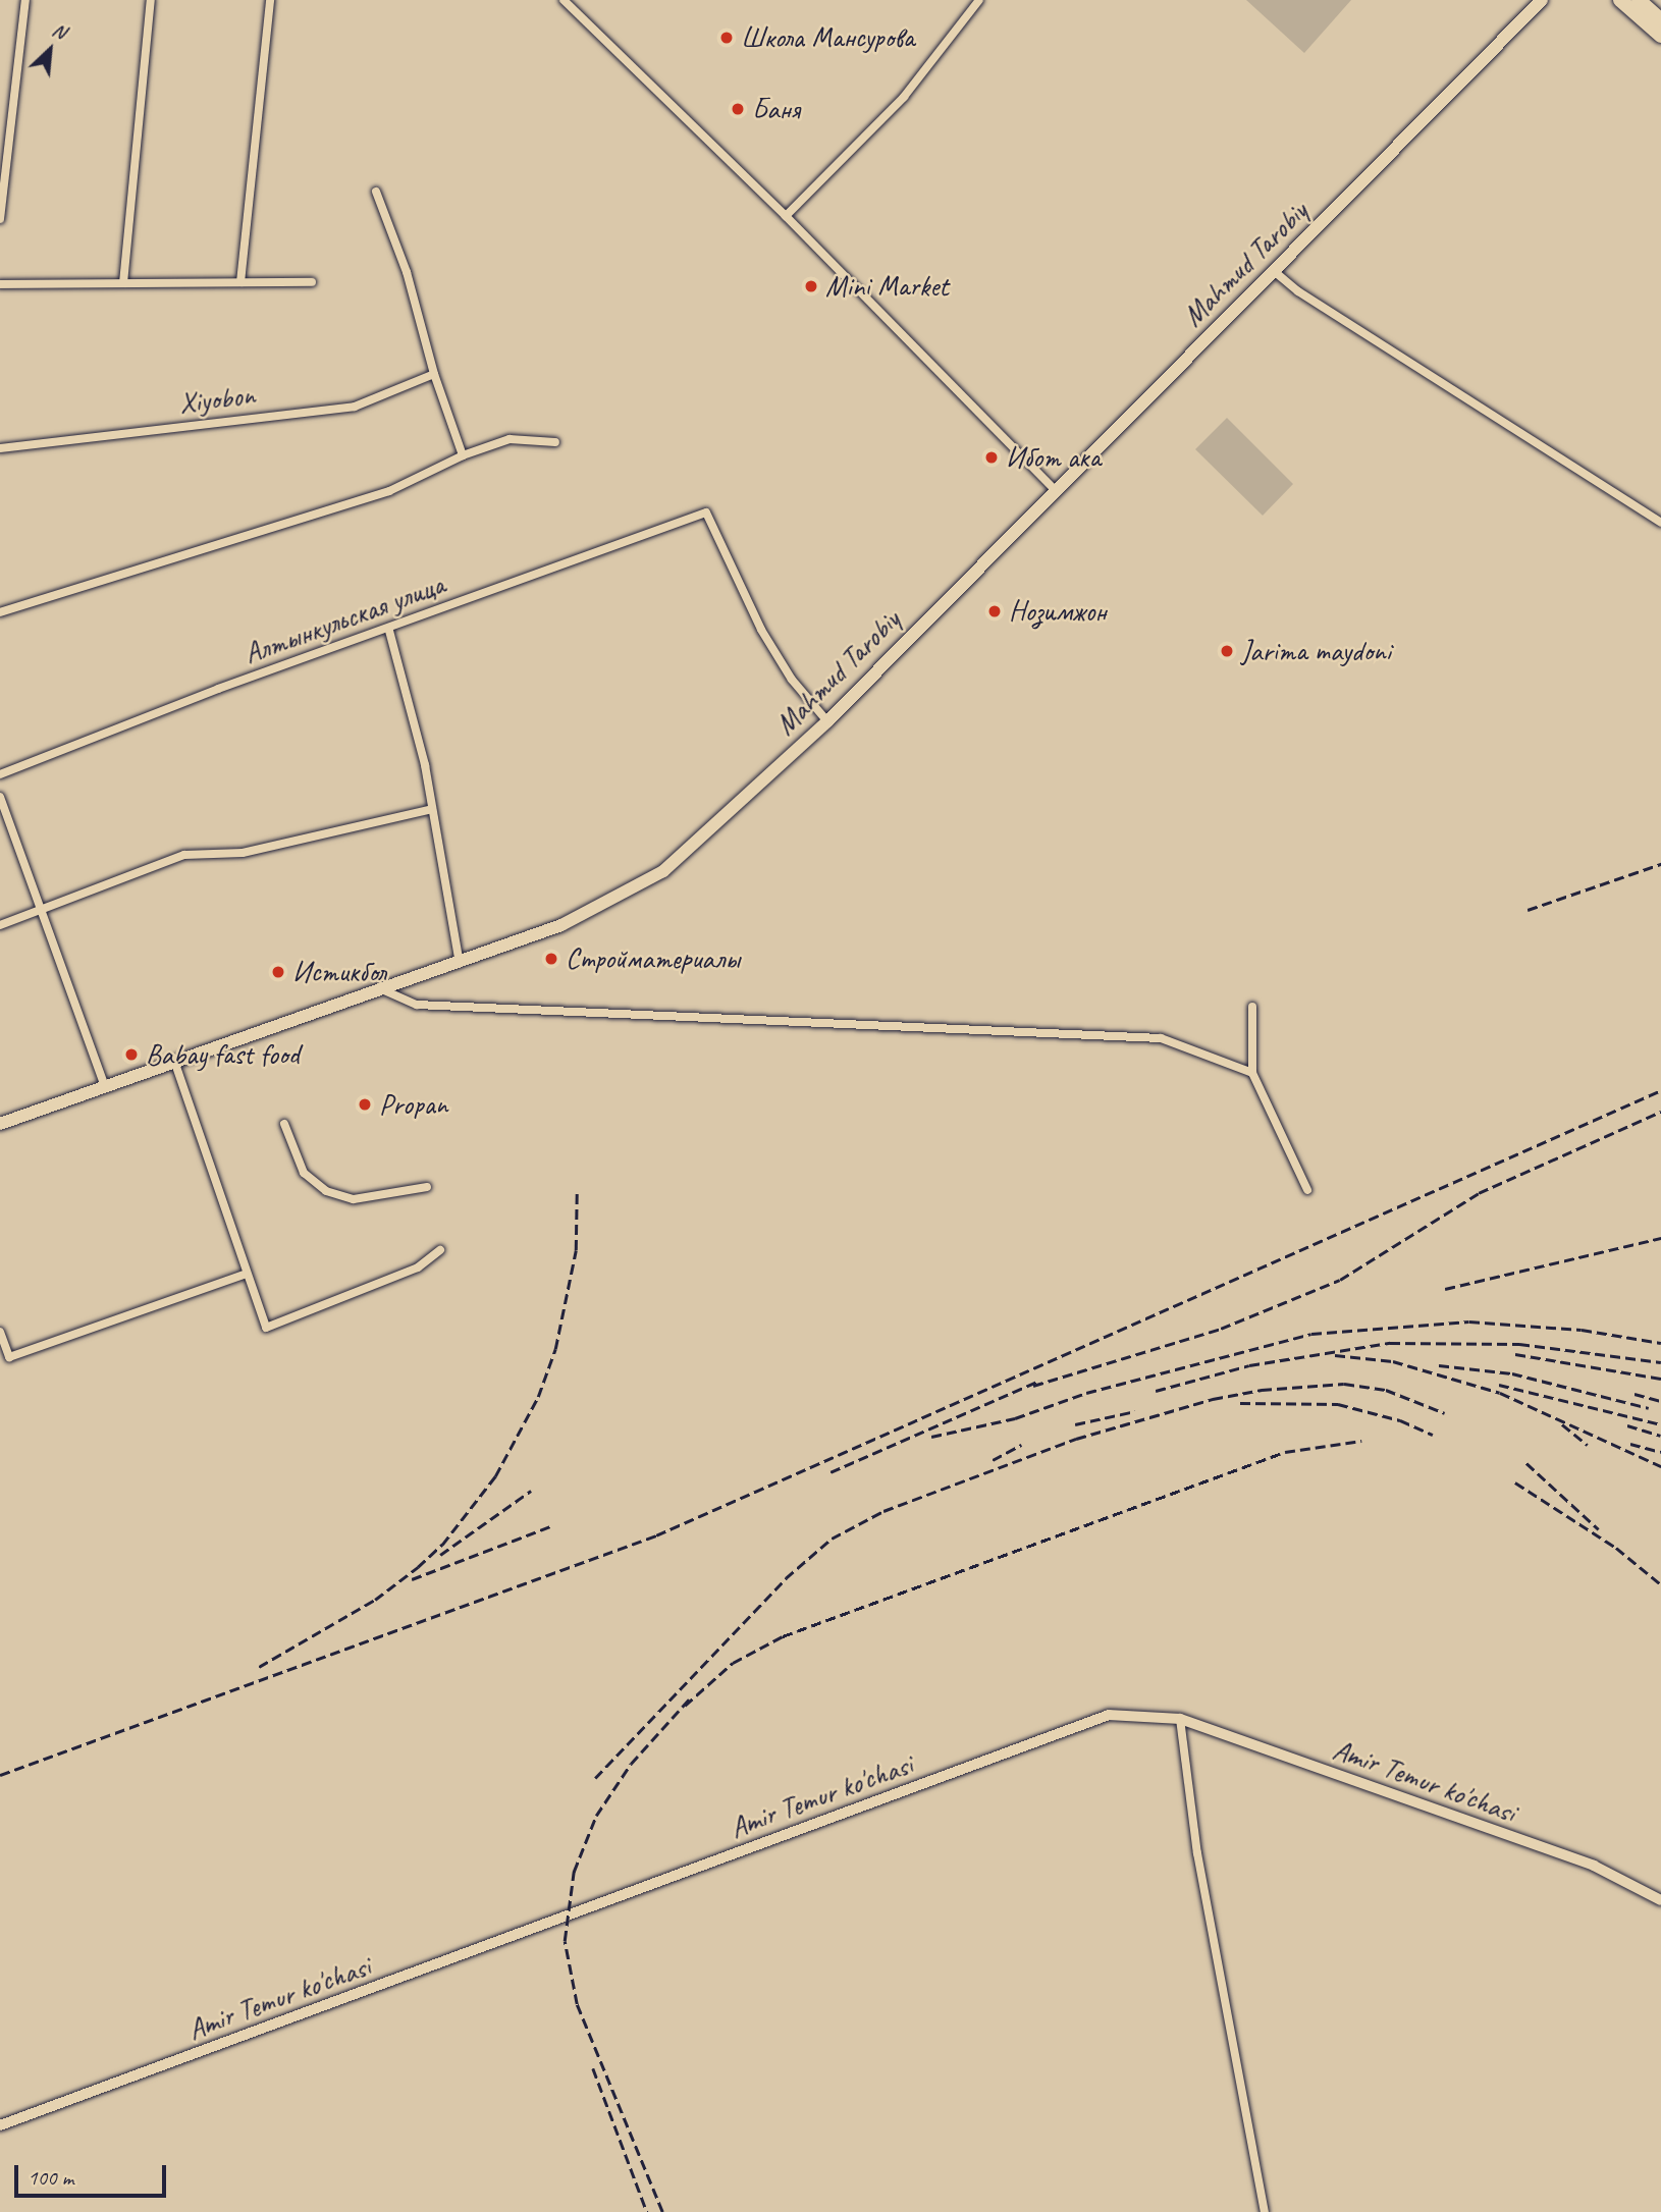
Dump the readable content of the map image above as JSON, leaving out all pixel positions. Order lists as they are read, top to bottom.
{
  "streets": {
    "main road": ["Mahmud Tarobiy"],
    "street": ["Xiyobon", "Алтынкульская улица", "Amir Temur ko'chasi"]
  },
  "crossings": [
    ["Mahmud Tarobiy", "Алтынкульская улица"]
  ],
  "places": [
    "Школа Мансурова",
    "Баня",
    "Mini Market",
    "Ибот ака",
    "Нозимжон",
    "Jarima maydoni",
    "Стройматериалы",
    "Истикбол",
    "Babay fast food",
    "Propan"
  ],
  "scale_bar": "100 m",
  "north": "top right"
}
